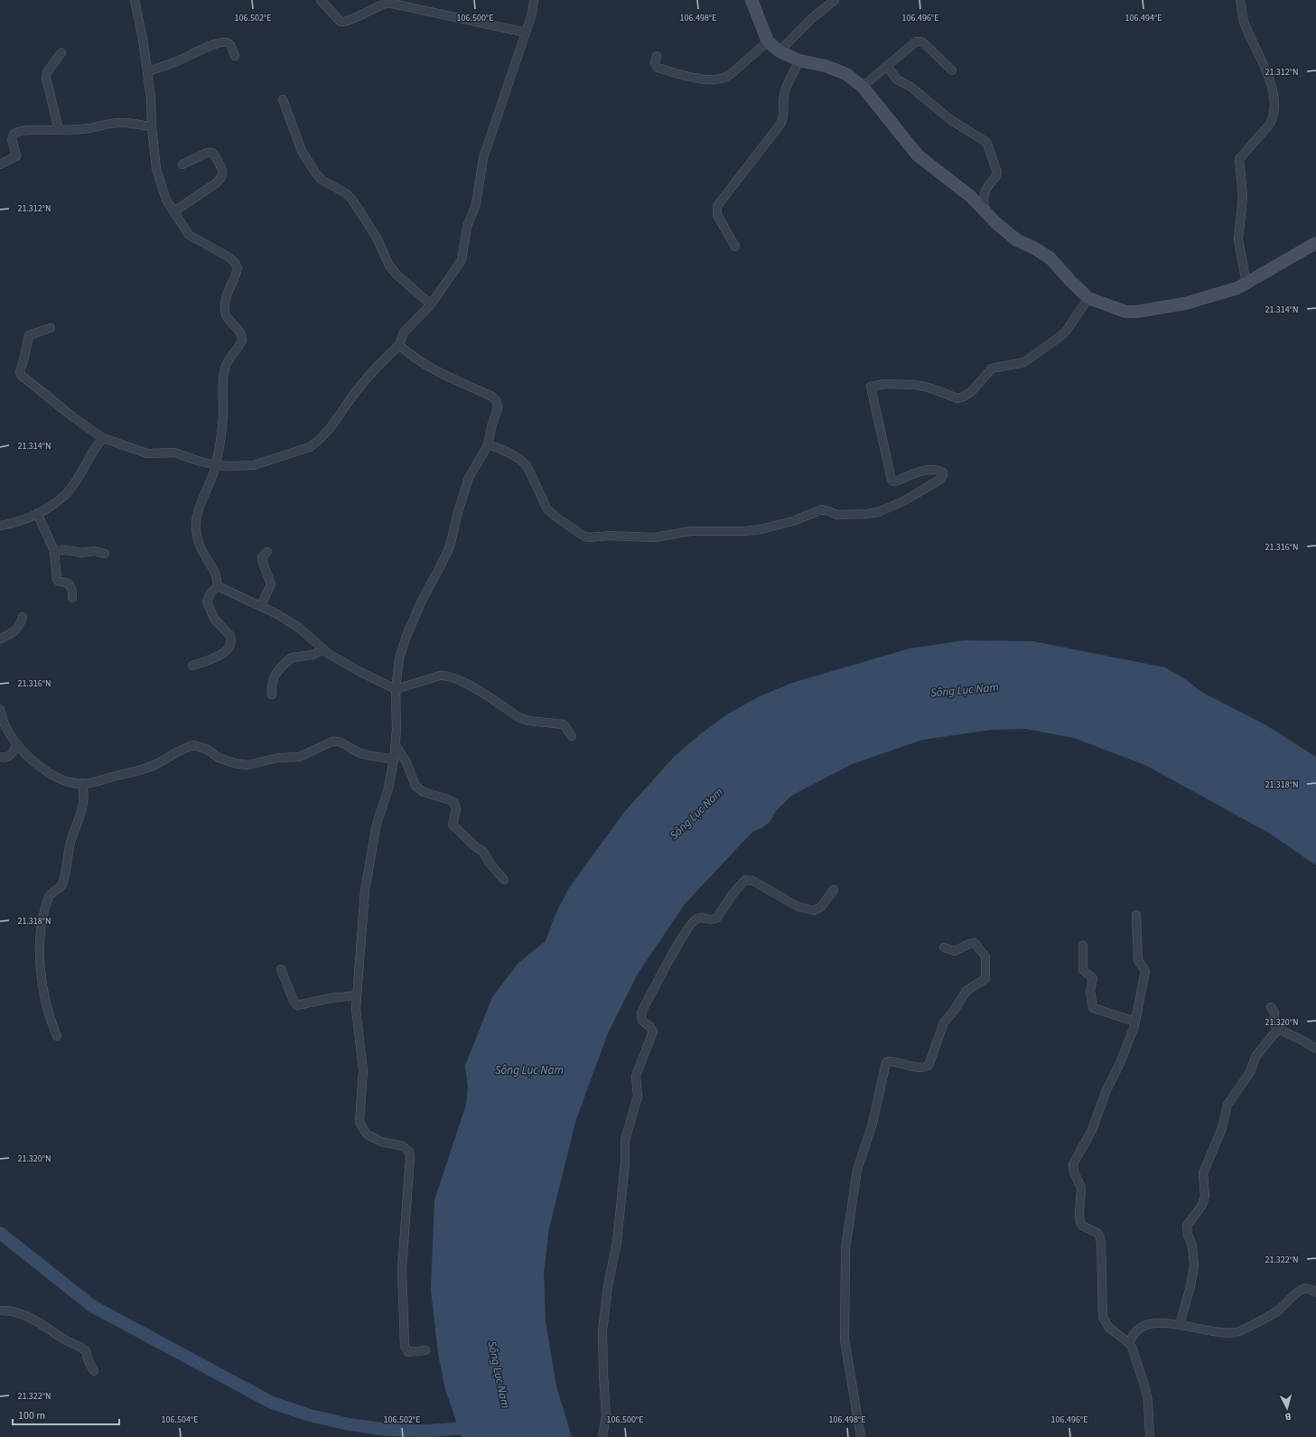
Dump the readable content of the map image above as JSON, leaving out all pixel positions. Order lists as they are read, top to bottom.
{
  "water": ["Sông Lục Nam"],
  "scale_bar": "100 m",
  "north": "bottom",
  "coordinates": [
    "106.502°E",
    "106.500°E",
    "106.498°E",
    "106.496°E",
    "106.494°E",
    "21.312°N",
    "21.314°N",
    "21.316°N",
    "21.318°N",
    "21.320°N",
    "21.322°N",
    "106.504°E"
  ]
}
